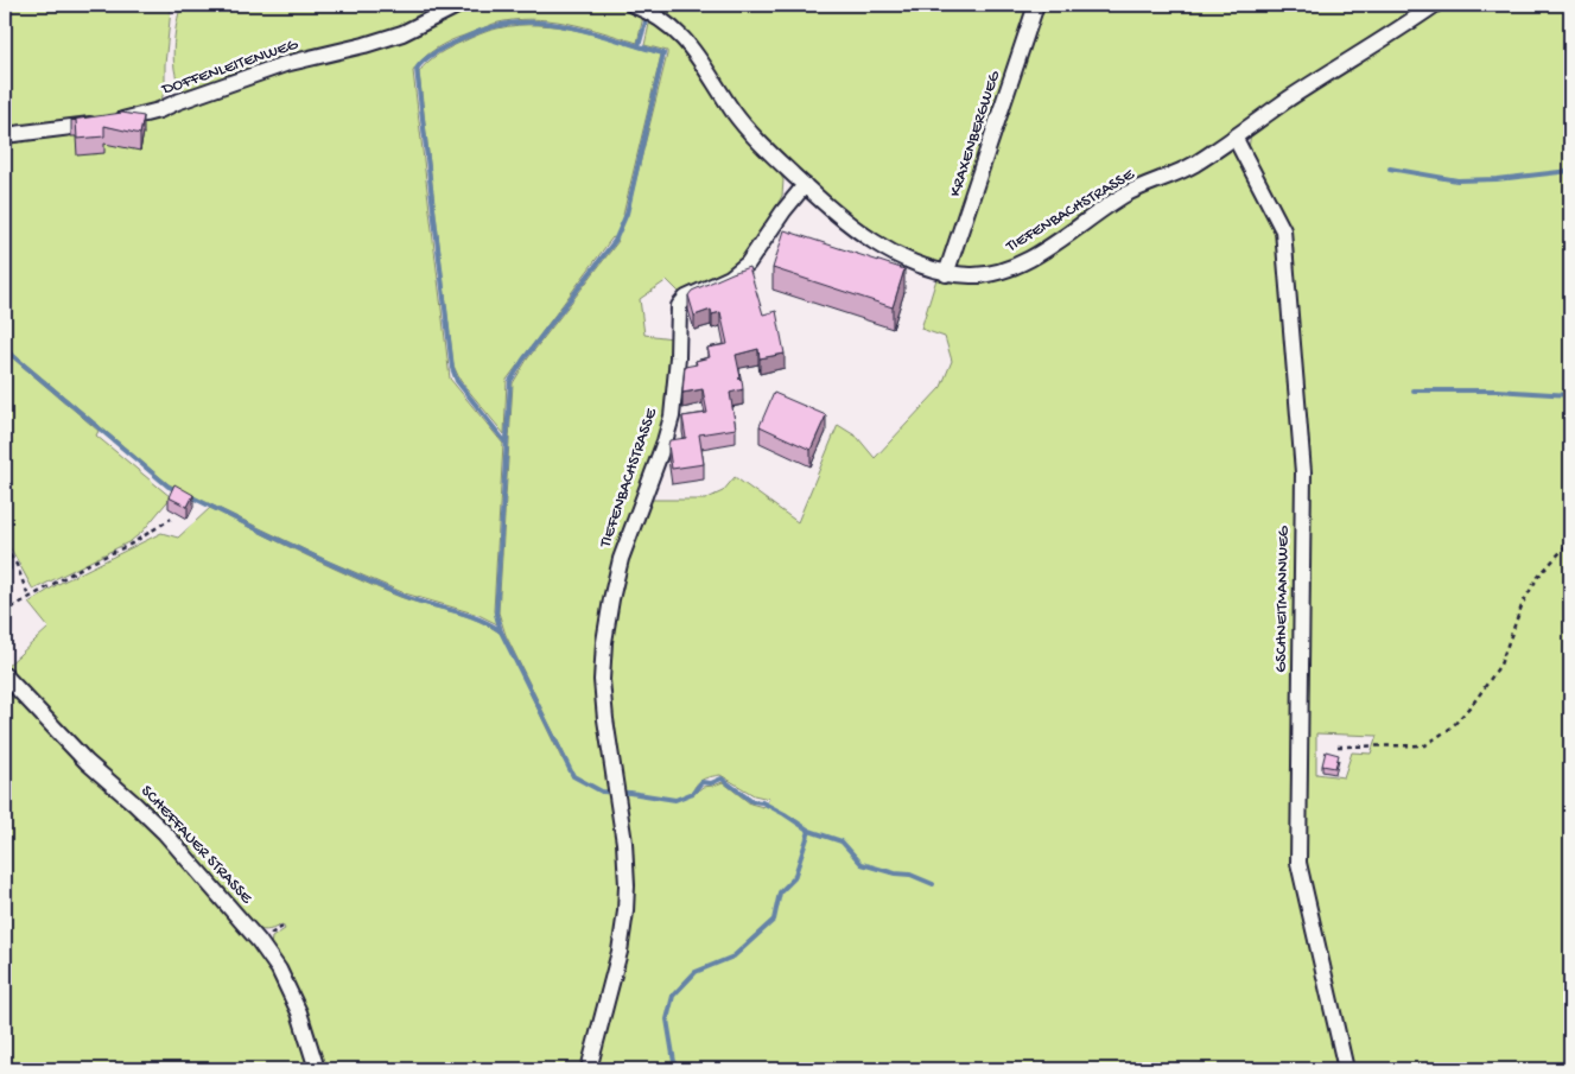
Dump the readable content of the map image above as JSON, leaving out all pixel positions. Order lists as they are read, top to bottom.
{
  "streets": {
    "street": [
      "DOFFENLEITENWEG",
      "KRAXENBERGWEG",
      "TIEFENBACHSTRASSE",
      "GSCHNEITMANNWEG",
      "SCHEFFAUER STRASSE"
    ]
  },
  "crossings": [
    ["KRAXENBERGWEG", "TIEFENBACHSTRASSE"],
    ["TIEFENBACHSTRASSE", "GSCHNEITMANNWEG"]
  ]
}
